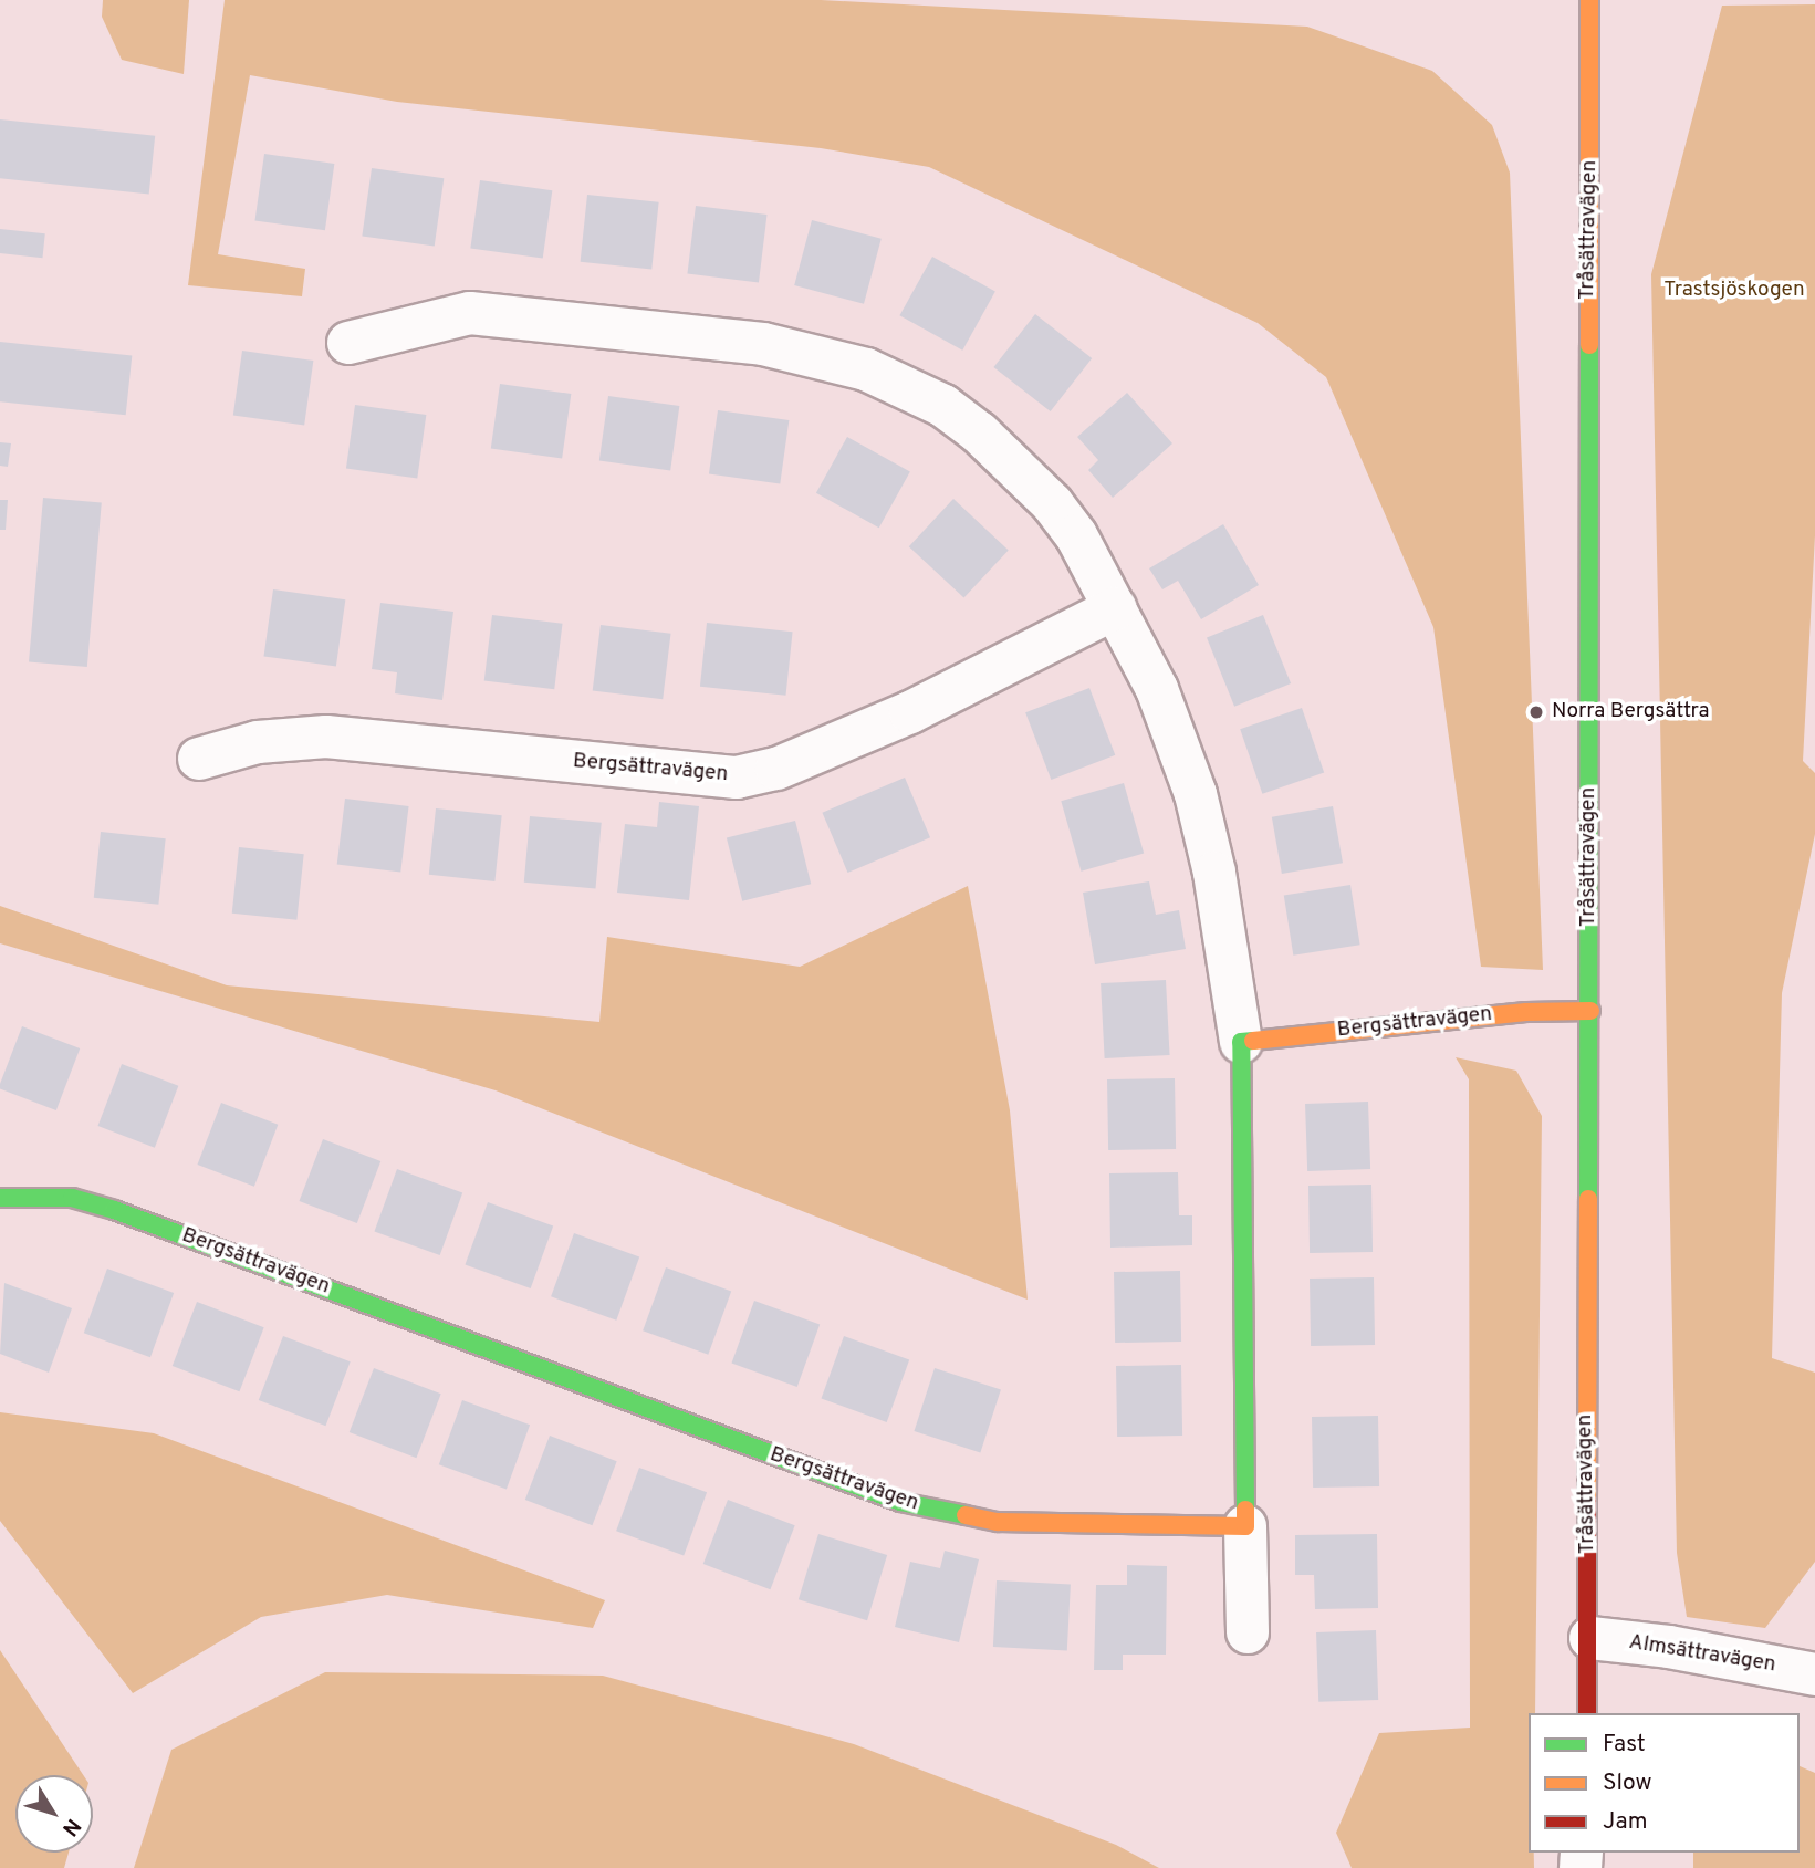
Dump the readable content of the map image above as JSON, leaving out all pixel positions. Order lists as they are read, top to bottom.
{
  "streets": {
    "street": ["Tråsättravägen", "Bergsättravägen", "Almsättravägen"]
  },
  "crossings": [
    ["Tråsättravägen", "Bergsättravägen"],
    ["Tråsättravägen", "Almsättravägen"]
  ],
  "parks": ["Trastsjöskogen"],
  "places": ["Norra Bergsättra"],
  "legend": ["Fast", "Slow", "Jam"],
  "north": "bottom right"
}
